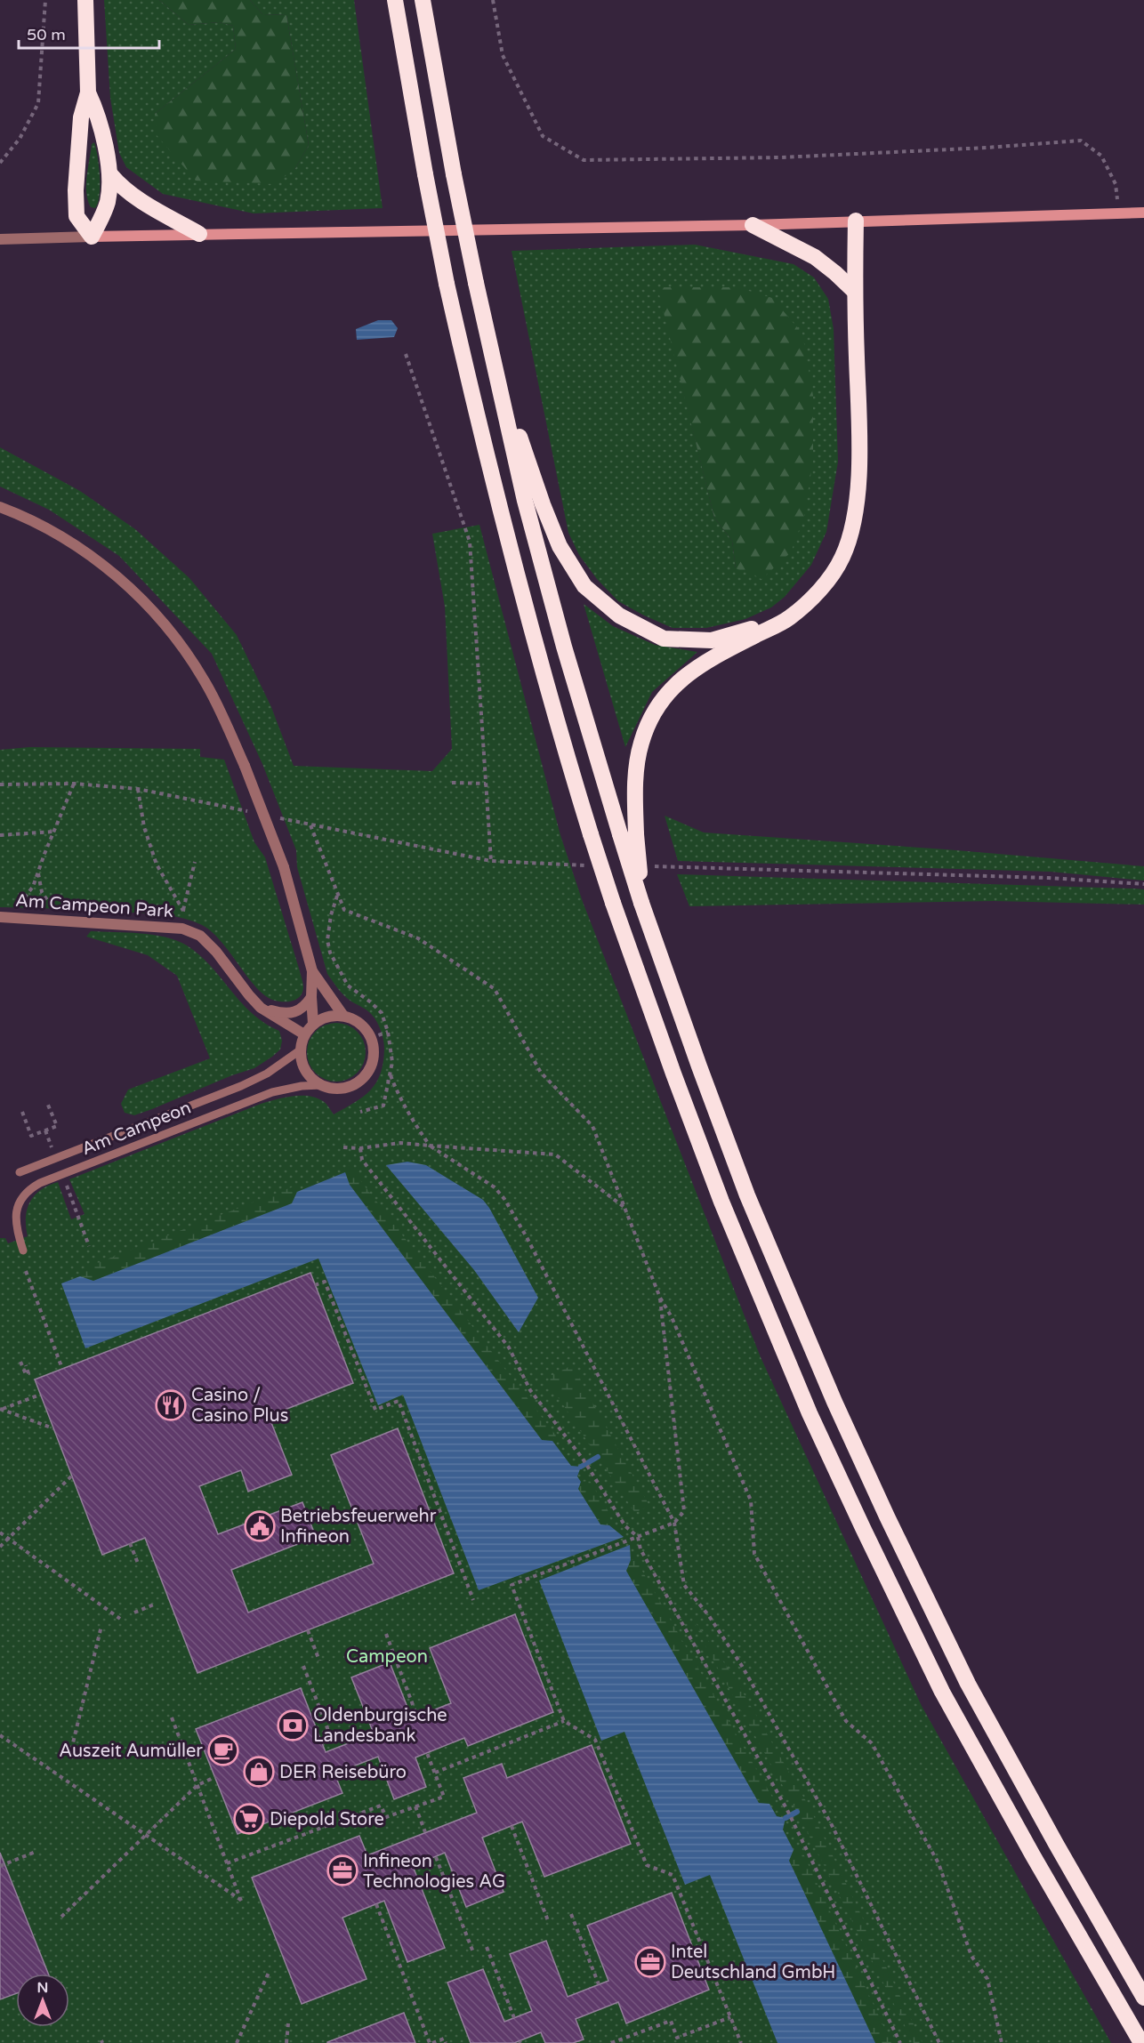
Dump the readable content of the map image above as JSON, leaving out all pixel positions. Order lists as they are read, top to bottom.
{
  "streets": {
    "street": ["Am Campeon Park"],
    "lane": ["Am Campeon"]
  },
  "crossings": [
    ["Am Campeon Park", "Am Campeon"]
  ],
  "parks": ["Campeon"],
  "places": {
    "restaurant": ["Casino / Casino Plus"],
    "public building": ["Betriebsfeuerwehr Infineon"],
    "bank": ["Oldenburgische Landesbank"],
    "cafe": ["Auszeit Aumüller"],
    "shop": ["DER Reisebüro"],
    "supermarket": ["Diepold Store"],
    "office": ["Infineon Technologies AG", "Intel Deutschland GmbH"]
  },
  "scale_bar": "50 m",
  "north": "top"
}
